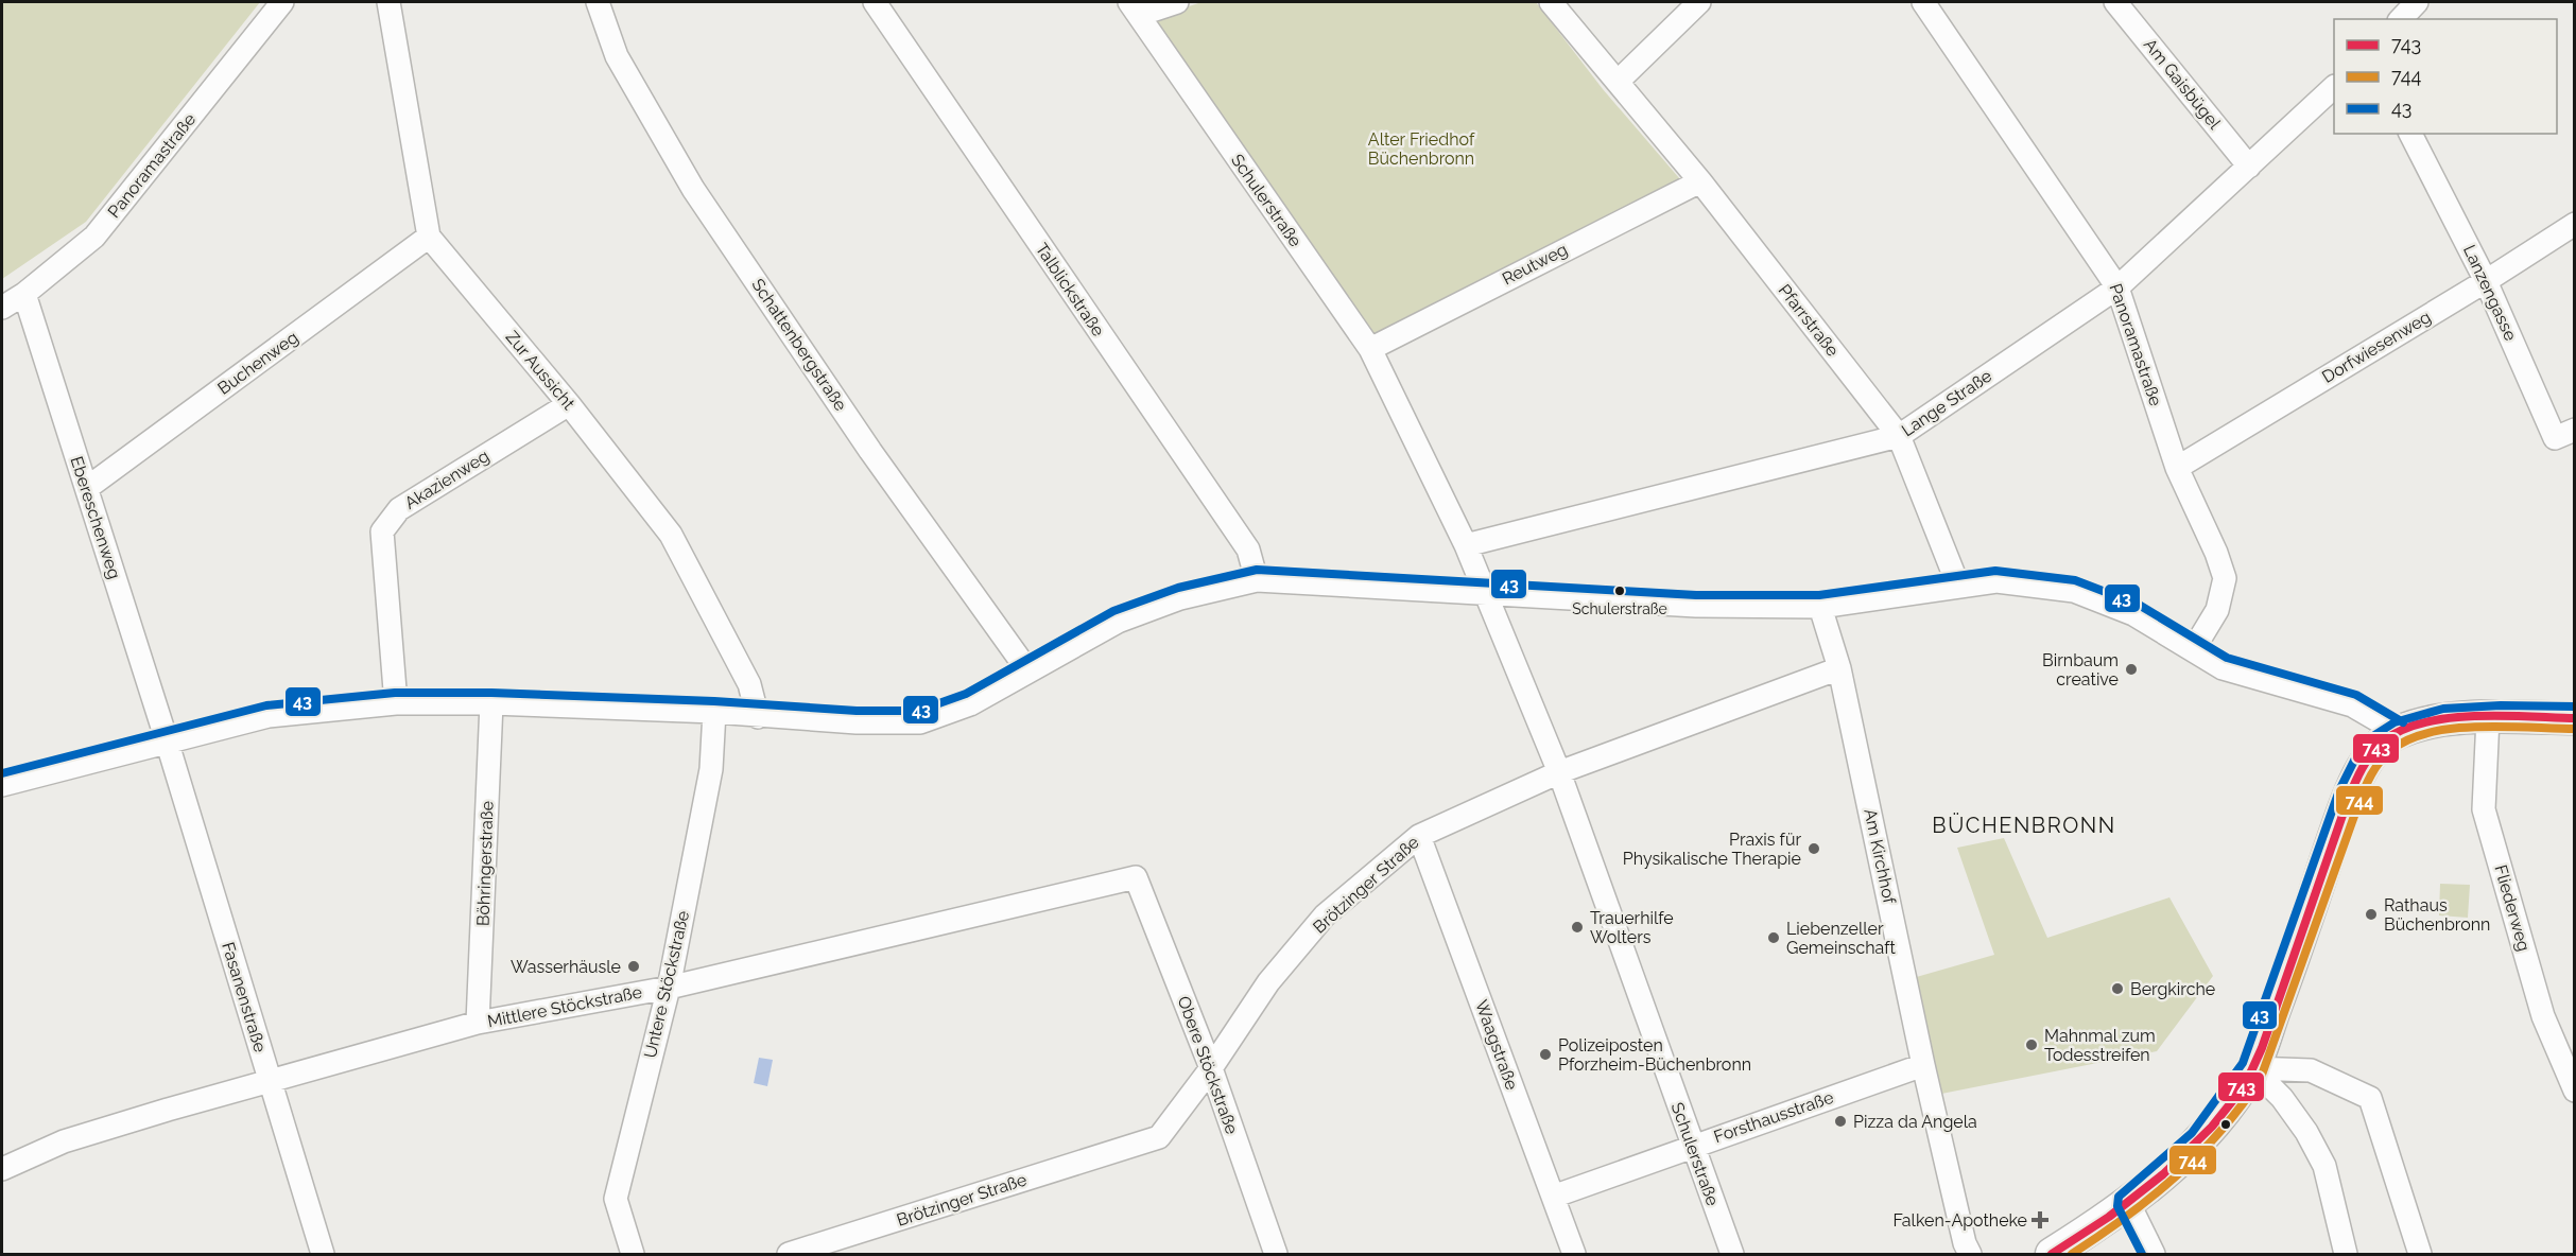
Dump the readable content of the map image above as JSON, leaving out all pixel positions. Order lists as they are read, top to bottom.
{
  "streets": {
    "street": [
      "Am Gaisbügel",
      "Panoramastraße",
      "Schulerstraße",
      "Reutweg",
      "Talblickstraße",
      "Lanzengasse",
      "Pfarrstraße",
      "Schattenbergstraße",
      "Dorfwiesenweg",
      "Buchenweg",
      "Zur Aussicht",
      "Lange Straße",
      "Akazienweg",
      "Ebereschenweg",
      "Am Kirchhof",
      "Böhringerstraße",
      "Brötzinger Straße",
      "Fliederweg",
      "Untere Stöckstraße",
      "Fasanenstraße",
      "Mittlere Stöckstraße",
      "Waagstraße",
      "Obere Stöckstraße",
      "Forsthausstraße"
    ]
  },
  "crossings": [
    ["Am Gaisbügel", "Lange Straße"],
    ["Panoramastraße", "Dorfwiesenweg"],
    ["Panoramastraße", "Lange Straße"],
    ["Panoramastraße", "Ebereschenweg"],
    ["Schulerstraße", "Reutweg"],
    ["Schulerstraße", "Lange Straße"],
    ["Schulerstraße", "Brötzinger Straße"],
    ["Schulerstraße", "Forsthausstraße"],
    ["Reutweg", "Pfarrstraße"],
    ["Lanzengasse", "Dorfwiesenweg"],
    ["Pfarrstraße", "Lange Straße"],
    ["Buchenweg", "Zur Aussicht"],
    ["Buchenweg", "Ebereschenweg"],
    ["Zur Aussicht", "Akazienweg"],
    ["Ebereschenweg", "Fasanenstraße"],
    ["Am Kirchhof", "Brötzinger Straße"],
    ["Am Kirchhof", "Forsthausstraße"],
    ["Böhringerstraße", "Mittlere Stöckstraße"],
    ["Brötzinger Straße", "Waagstraße"],
    ["Brötzinger Straße", "Obere Stöckstraße"],
    ["Untere Stöckstraße", "Mittlere Stöckstraße"],
    ["Fasanenstraße", "Mittlere Stöckstraße"],
    ["Mittlere Stöckstraße", "Obere Stöckstraße"],
    ["Waagstraße", "Forsthausstraße"]
  ],
  "districts": ["BÜCHENBRONN"],
  "parks": ["Alter Friedhof Büchenbronn"],
  "places": {
    "other": [
      "Schulerstraße",
      "Birnbaum creative",
      "Praxis für Physikalische Therapie",
      "Rathaus Büchenbronn",
      "Trauerhilfe Wolters",
      "Liebenzeller Gemeinschaft",
      "Wasserhäusle",
      "Bergkirche",
      "Mahnmal zum Todesstreifen",
      "Polizeiposten Pforzheim-Büchenbronn",
      "Pizza da Angela"
    ],
    "health": ["Falken-Apotheke"]
  },
  "lines": ["transit line 43", "transit line 743", "transit line 744"],
  "legend": ["743", "744", "43"]
}
